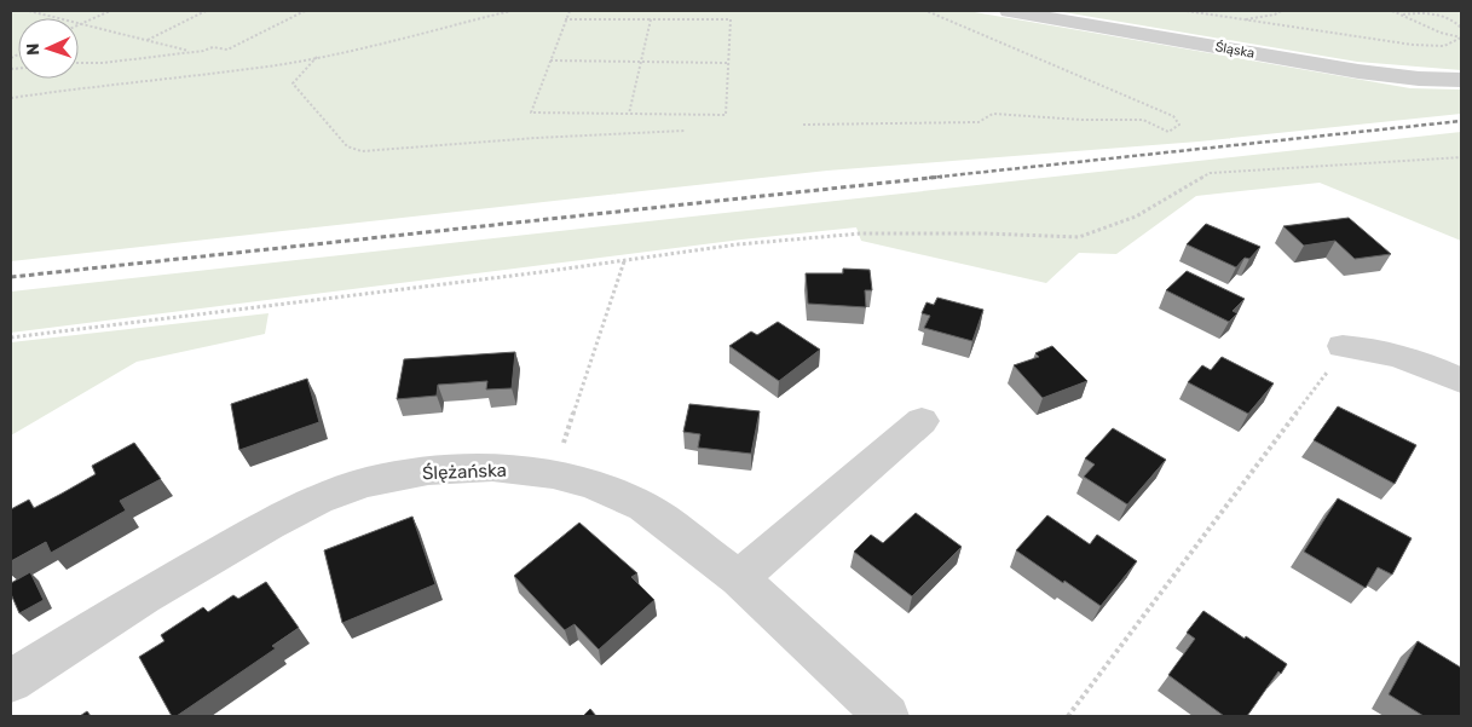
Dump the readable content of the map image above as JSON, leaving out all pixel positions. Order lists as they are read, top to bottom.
{
  "streets": {
    "street": ["Śląska", "Ślężańska"]
  },
  "north": "left"
}
